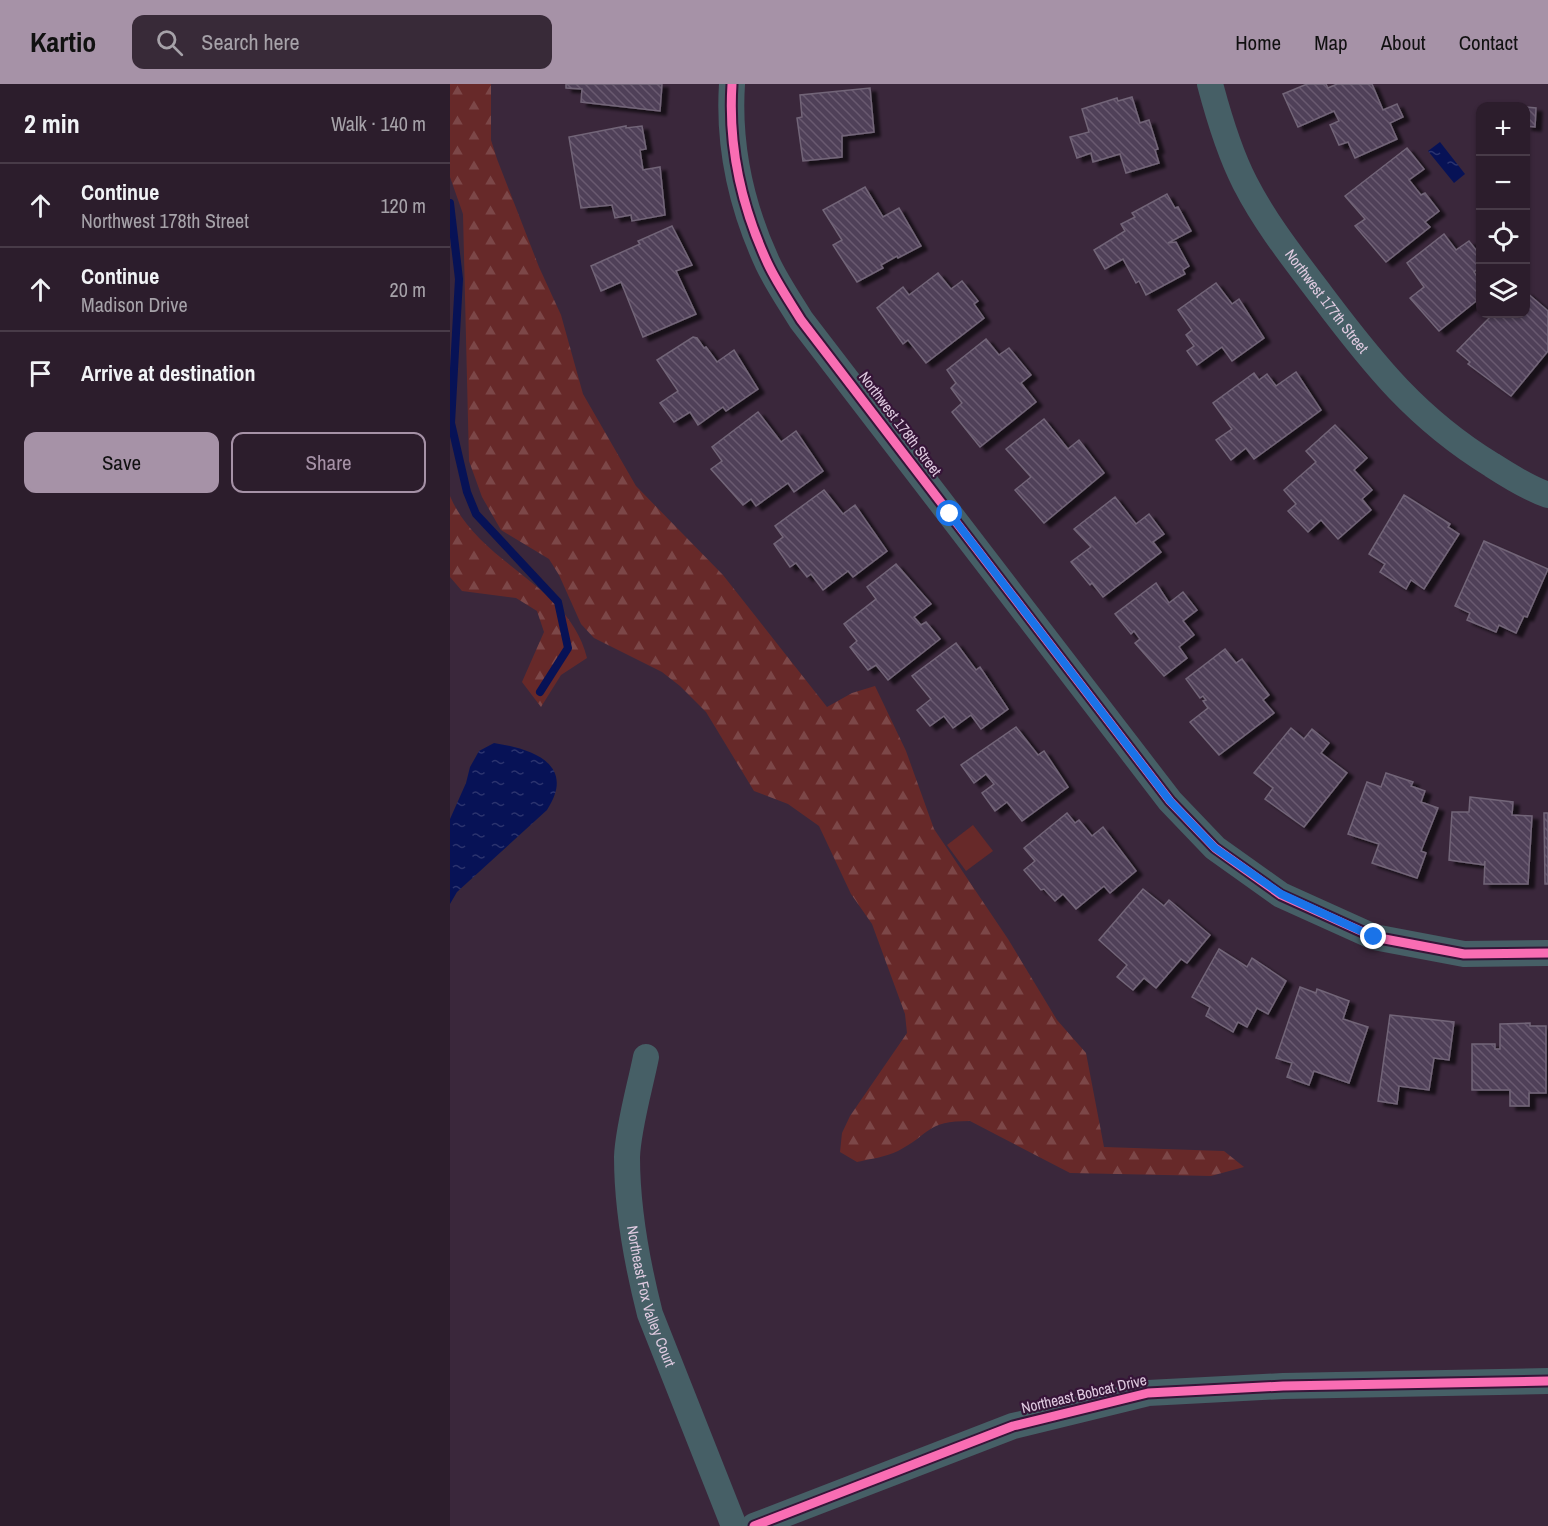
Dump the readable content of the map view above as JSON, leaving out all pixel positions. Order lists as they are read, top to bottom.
{
  "streets": {
    "street": [
      "Northwest 177th Street",
      "Northwest 178th Street",
      "Northeast Fox Valley Court",
      "Northeast Bobcat Drive"
    ]
  },
  "page": {
    "header": "Kartio",
    "search": "Search here",
    "nav": [
      "Home",
      "Map",
      "About",
      "Contact"
    ],
    "heading": ["2 min", "Walk · 140 m"],
    "map_buttons": ["+", "−"],
    "list": [
      ["Continue", "Northwest 178th Street", "120 m"],
      ["Continue", "Madison Drive", "20 m"],
      "Arrive at destination"
    ],
    "buttons": ["Save", "Share"]
  }
}
